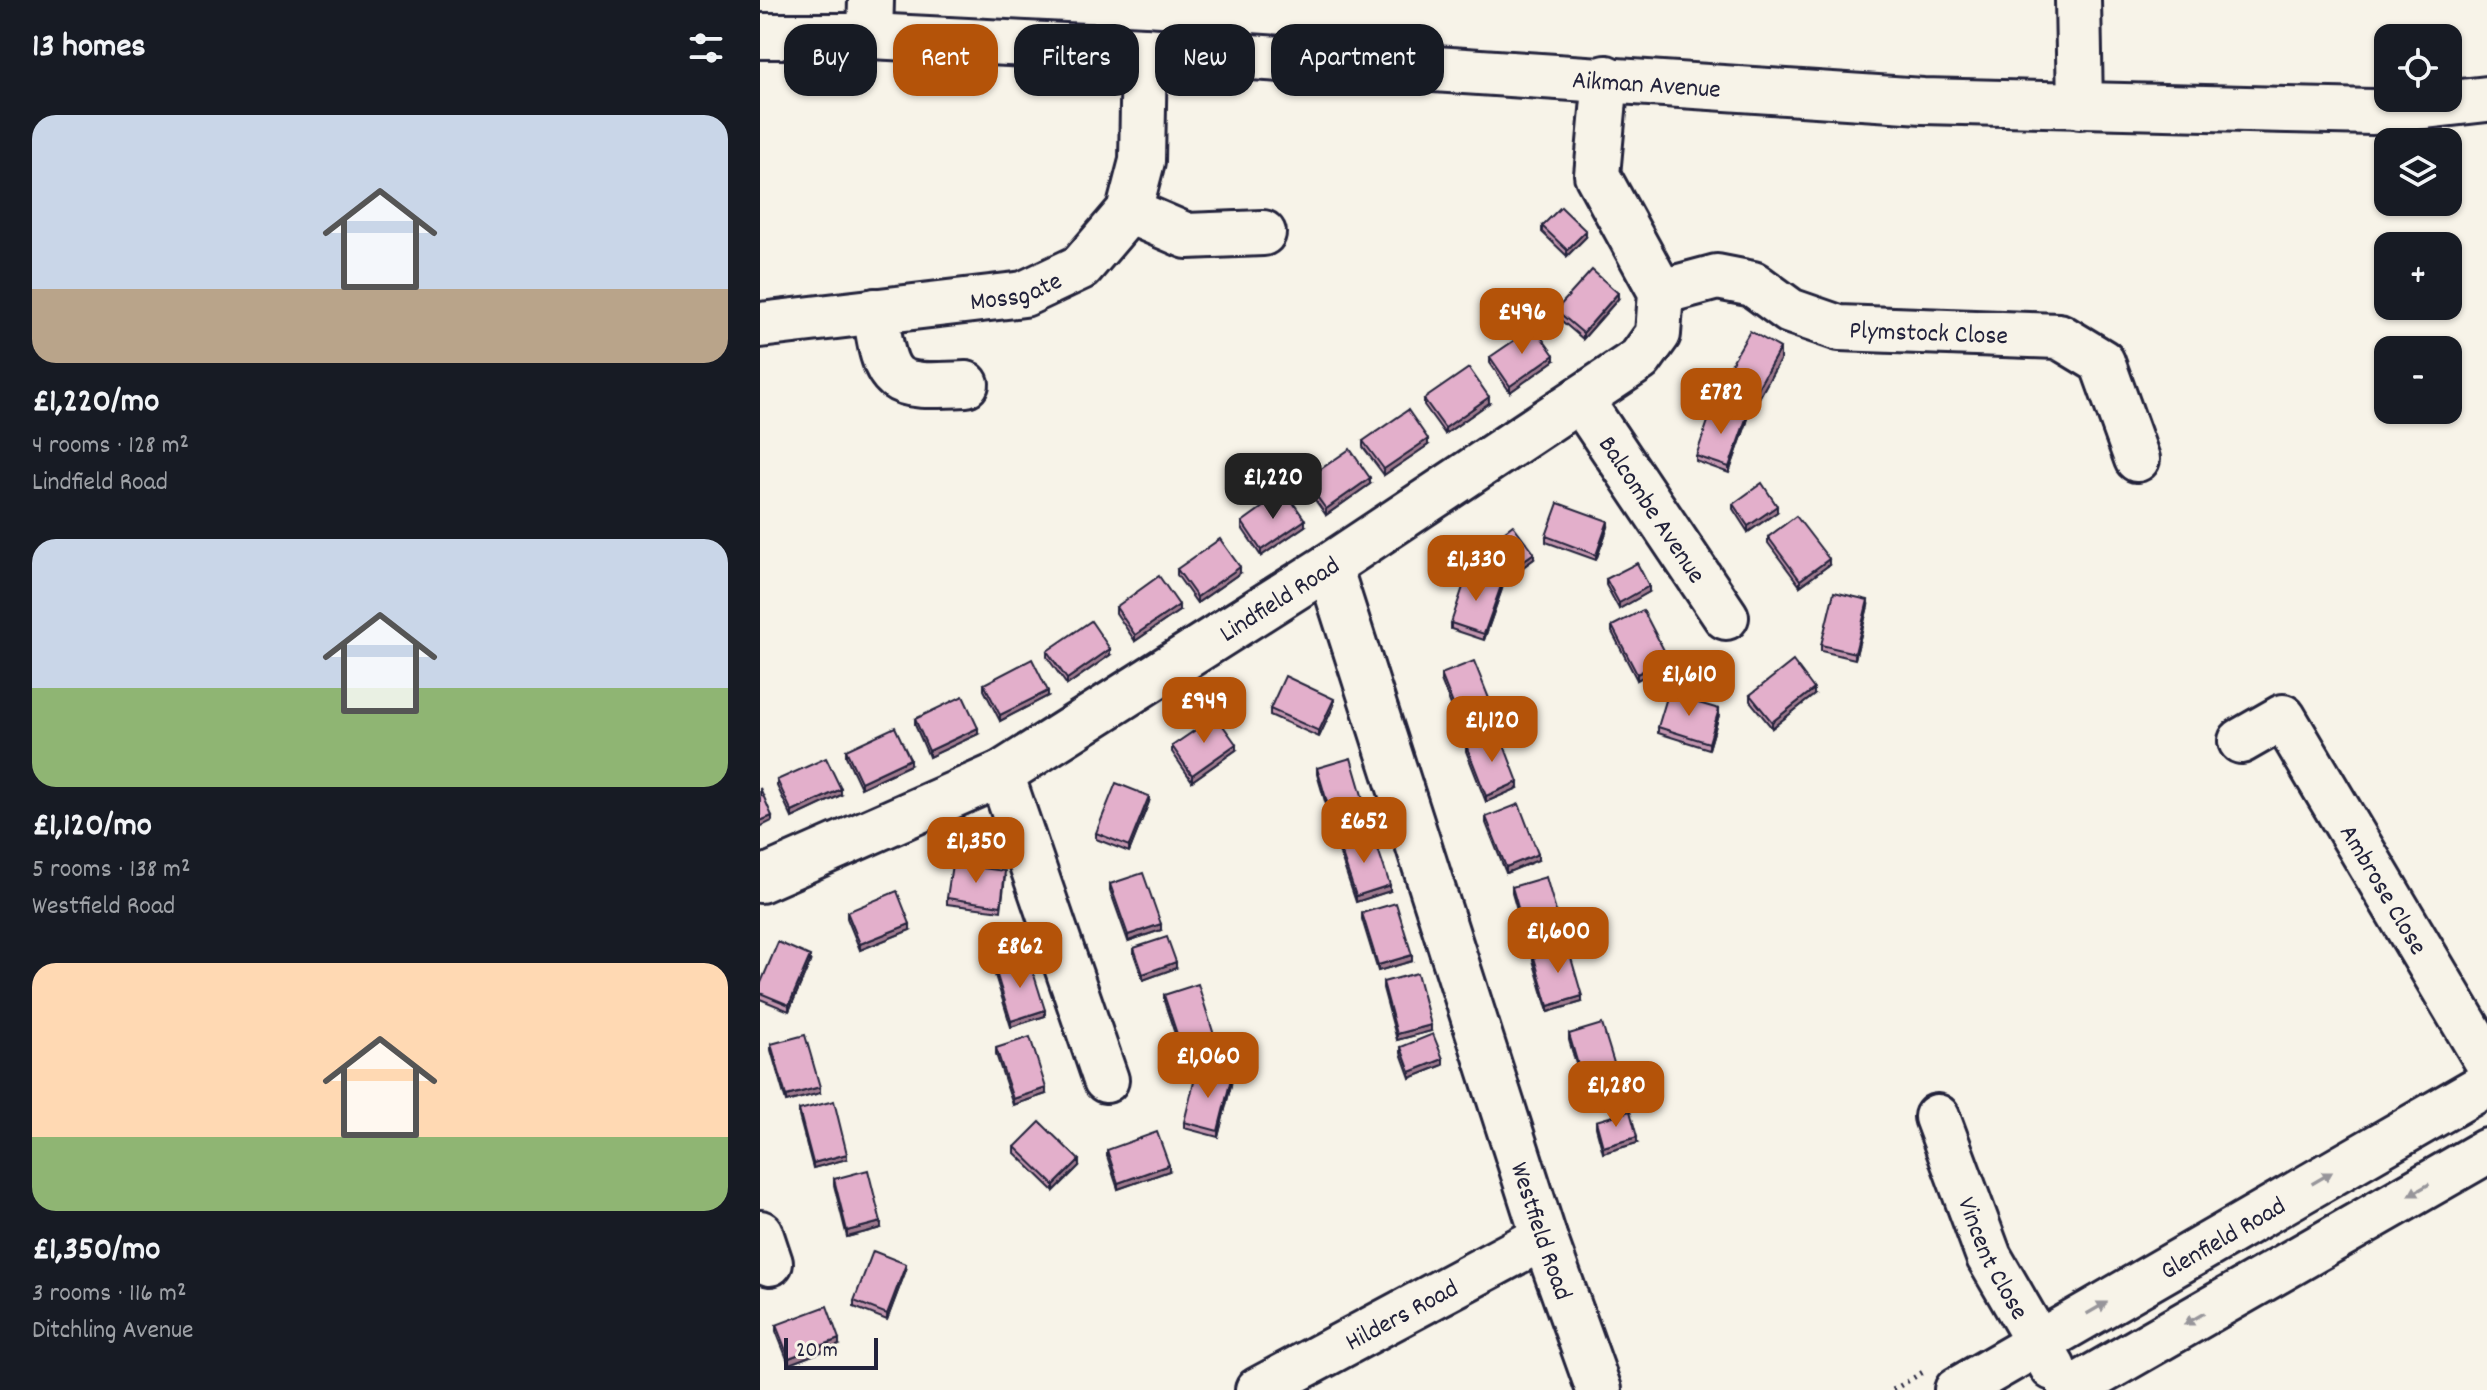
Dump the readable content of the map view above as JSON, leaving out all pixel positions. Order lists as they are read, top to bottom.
{
  "streets": {
    "street": [
      "Aikman Avenue",
      "Mossgate",
      "Plymstock Close",
      "Balcombe Avenue",
      "Lindfield Road",
      "Ambrose Close",
      "Westfield Road",
      "Glenfield Road",
      "Vincent Close",
      "Hilders Road"
    ]
  },
  "crossings": [
    ["Aikman Avenue", "Mossgate"],
    ["Plymstock Close", "Lindfield Road"],
    ["Balcombe Avenue", "Lindfield Road"],
    ["Lindfield Road", "Westfield Road"],
    ["Westfield Road", "Hilders Road"],
    ["Glenfield Road", "Vincent Close"]
  ],
  "scale_bar": "20 m",
  "page": {
    "heading": "13 homes",
    "map_buttons": ["+", "−"],
    "chip": [
      "Buy",
      "Rent",
      "Filters",
      "New",
      "Apartment"
    ],
    "list": [
      {
        "name": "£1,220/mo",
        "note": "4 rooms · 128 m² · Lindfield Road"
      },
      {
        "name": "£1,120/mo",
        "note": "5 rooms · 138 m² · Westfield Road"
      },
      {
        "name": "£1,350/mo",
        "note": "3 rooms · 116 m² · Ditchling Avenue"
      }
    ],
    "price": [
      "£496",
      "£782",
      "£1,220",
      "£1,330",
      "£1,610",
      "£949",
      "£1,120",
      "£652",
      "£1,350",
      "£1,600",
      "£862",
      "£1,060",
      "£1,280"
    ],
    "scale": "20 m"
  }
}
